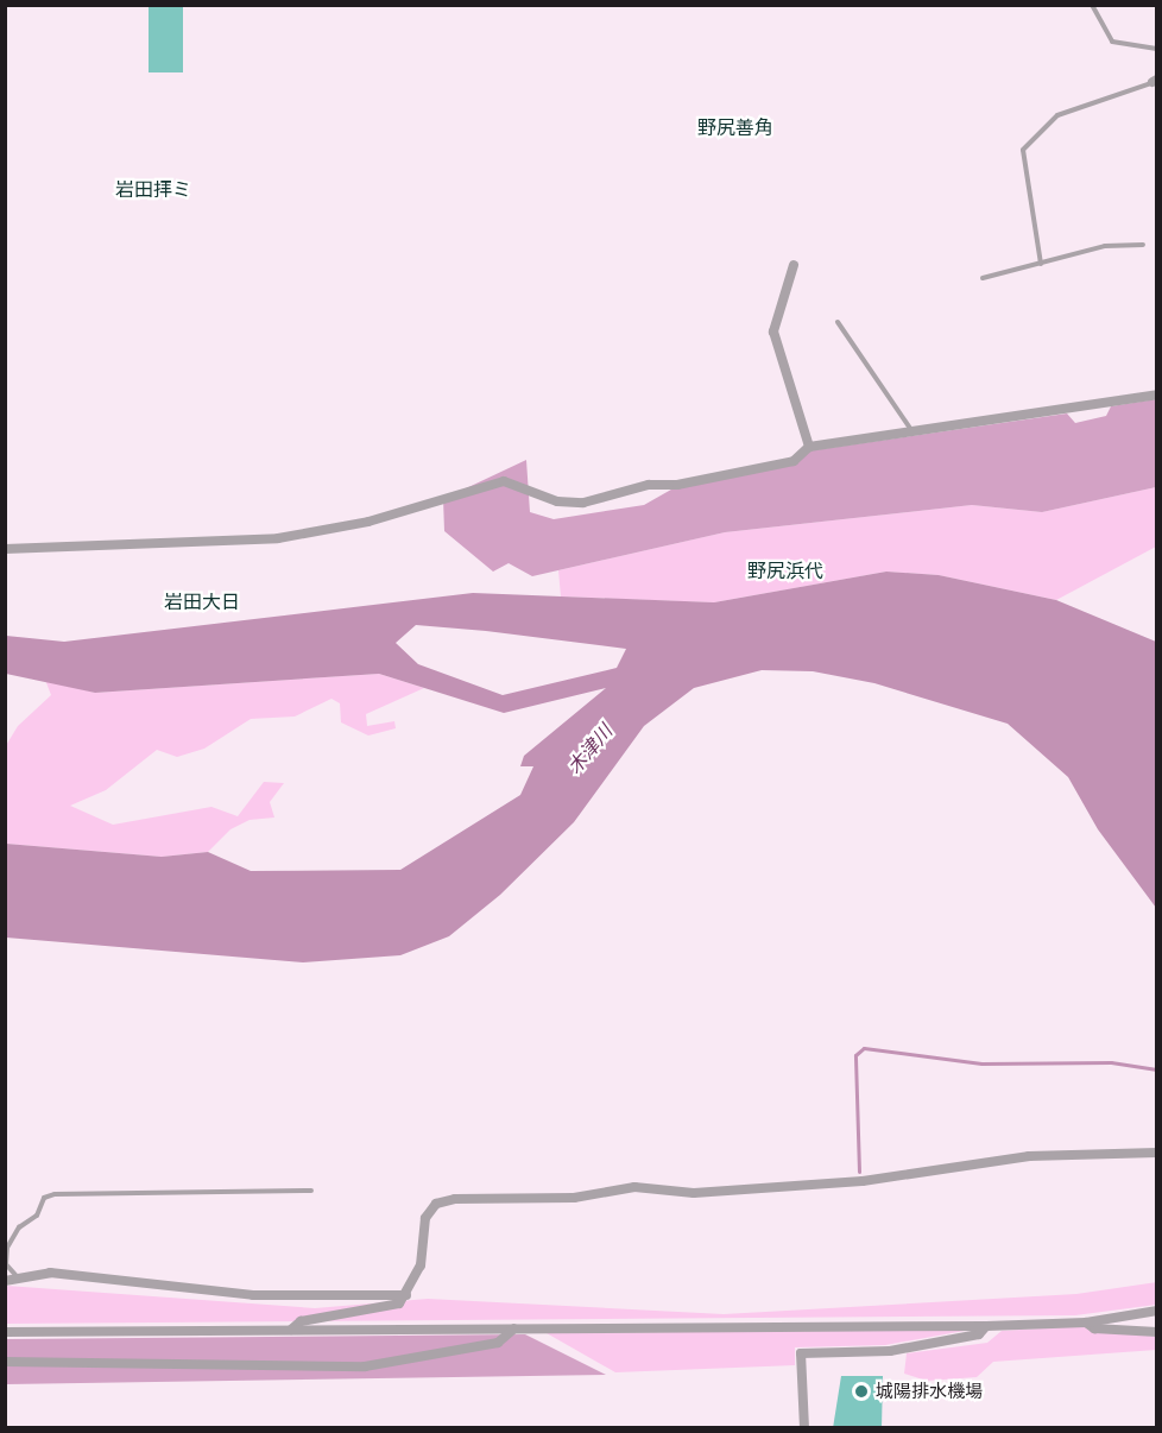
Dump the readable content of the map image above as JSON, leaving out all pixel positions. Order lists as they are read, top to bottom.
{
  "districts": [
    "野尻善角",
    "岩田拝ミ",
    "野尻浜代",
    "岩田大日"
  ],
  "water": ["木津川"],
  "places": ["城陽排水機場"]
}
